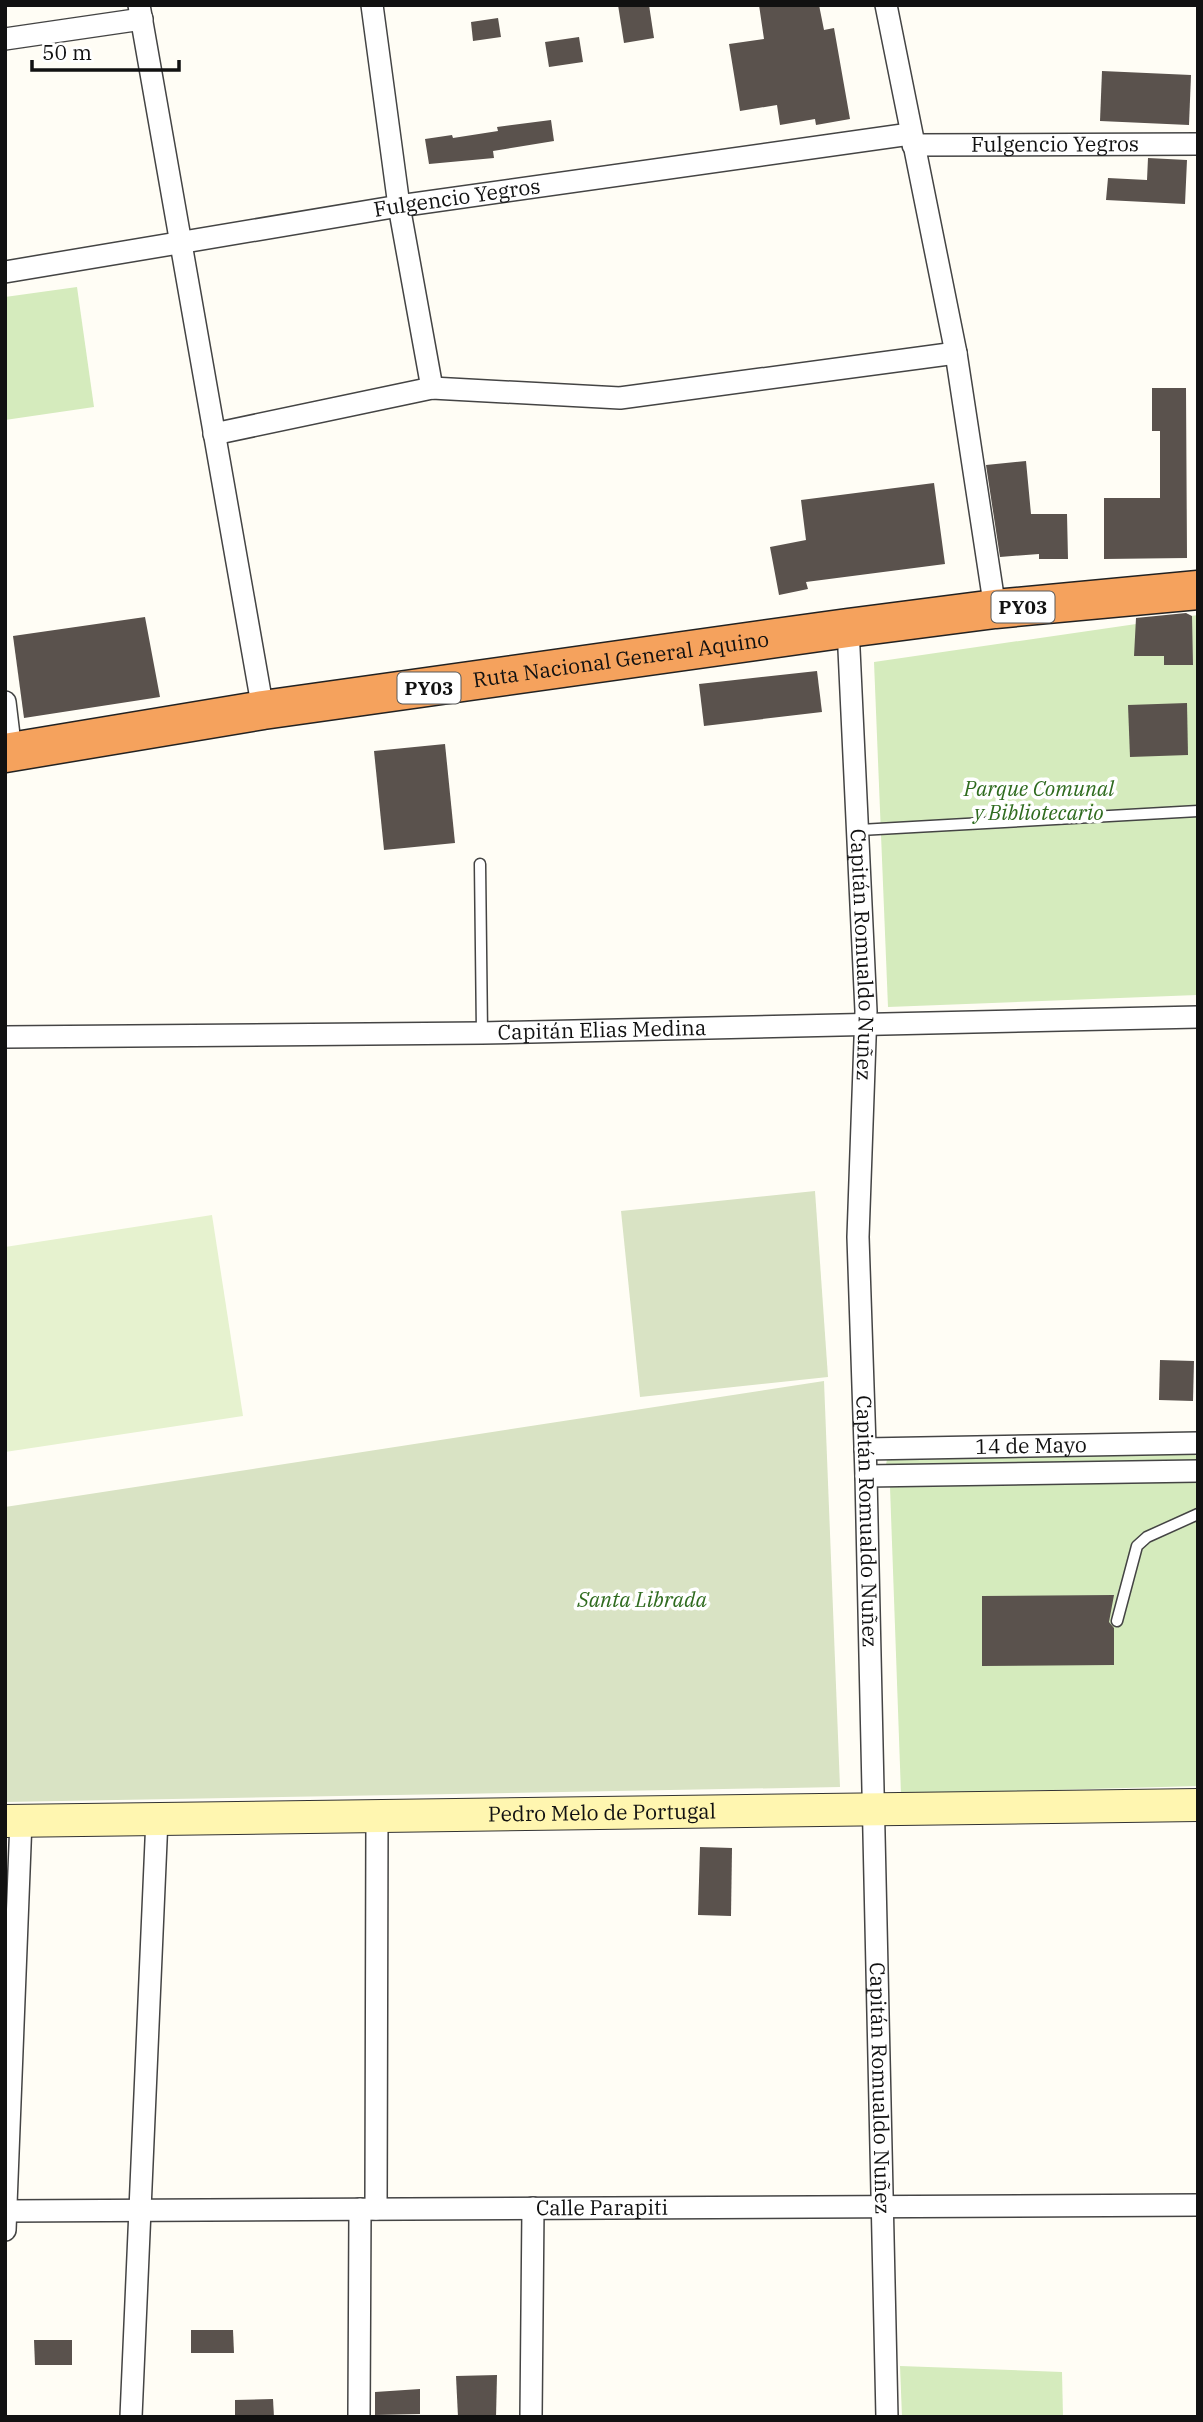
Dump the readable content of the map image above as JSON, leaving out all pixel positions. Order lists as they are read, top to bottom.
{
  "streets": {
    "highway": ["PY03", "Ruta Nacional General Aquino"],
    "street": [
      "Fulgencio Yegros",
      "Capitán Romualdo Nuñez",
      "Capitán Elias Medina",
      "14 de Mayo",
      "Pedro Melo de Portugal",
      "Calle Parapiti"
    ]
  },
  "crossings": [
    ["Ruta Nacional General Aquino", "Capitán Romualdo Nuñez"],
    ["Capitán Romualdo Nuñez", "Capitán Elias Medina"],
    ["Capitán Romualdo Nuñez", "14 de Mayo"],
    ["Capitán Romualdo Nuñez", "Pedro Melo de Portugal"],
    ["Capitán Romualdo Nuñez", "Calle Parapiti"]
  ],
  "parks": ["Parque Comunal y Bibliotecario", "Santa Librada"],
  "scale_bar": "50 m"
}
